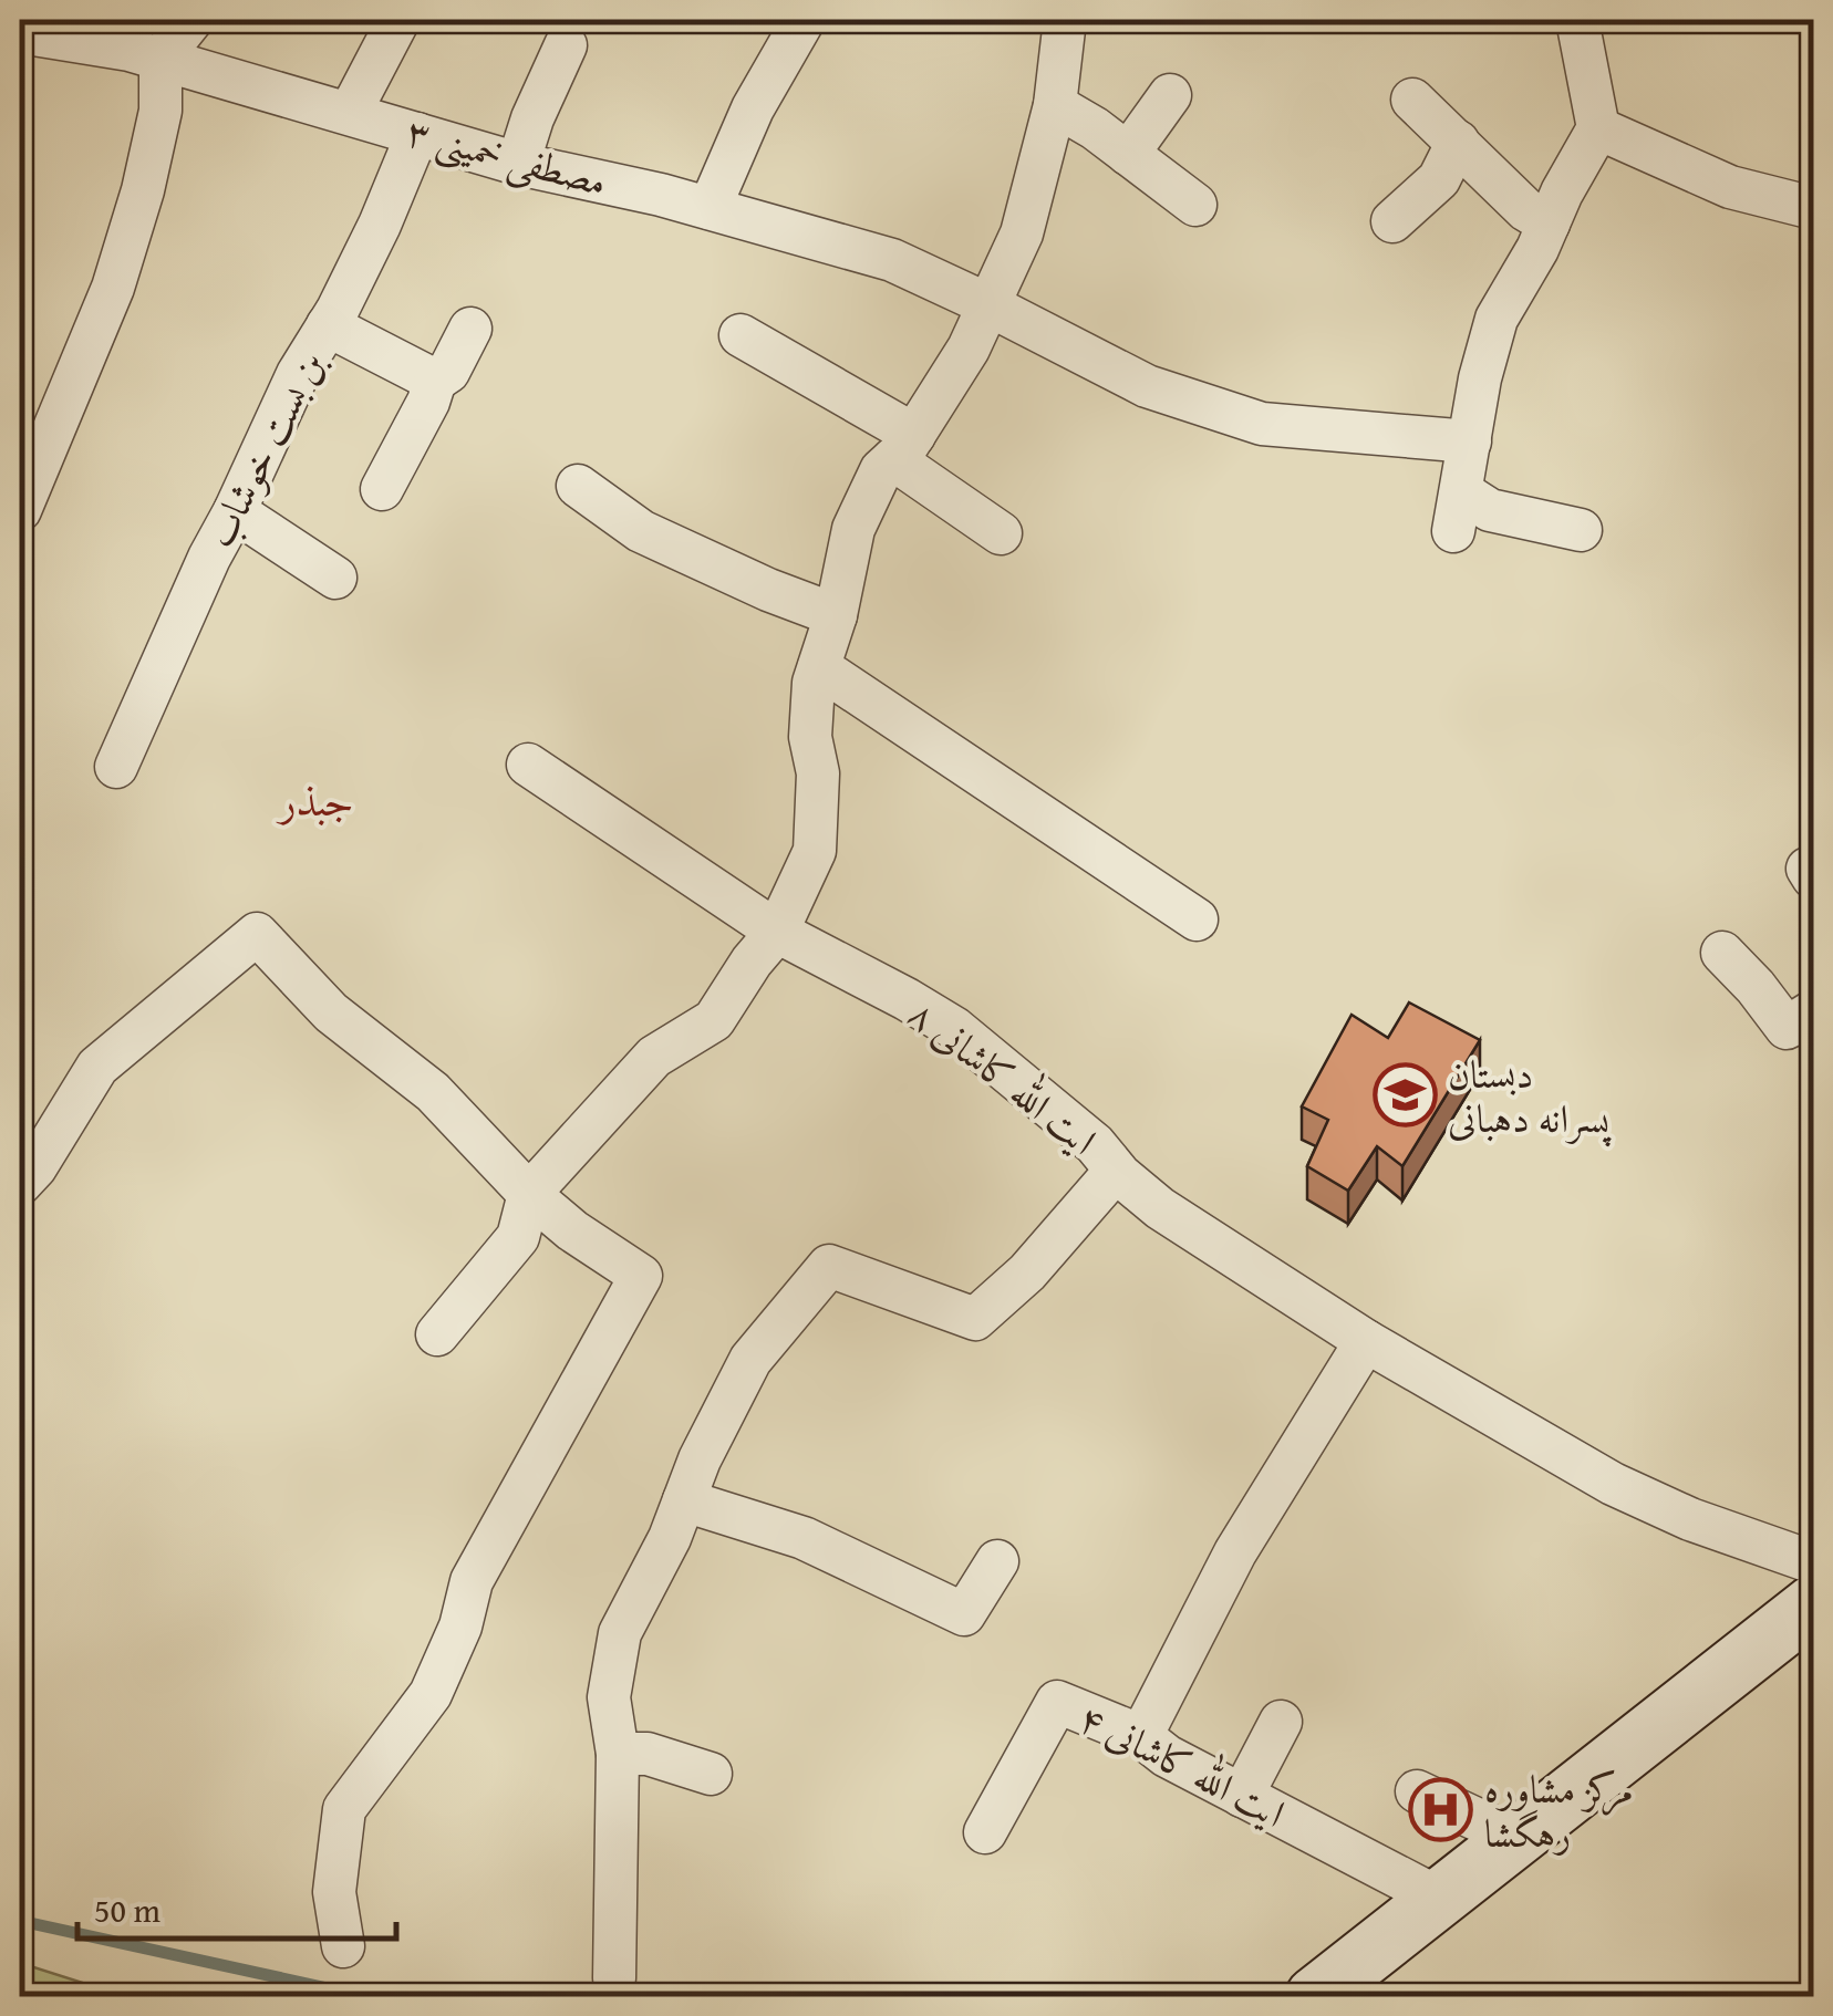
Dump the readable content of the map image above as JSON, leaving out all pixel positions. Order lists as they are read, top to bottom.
{
  "streets": {
    "street": [
      "مصطفی خمینی ۳",
      "بن بست خوشاب",
      "ایت الله کاشانی ۸",
      "ایت الله کاشانی ۴"
    ]
  },
  "crossings": [
    ["مصطفی خمینی ۳", "بن بست خوشاب"]
  ],
  "districts": ["جبذر"],
  "places": {
    "school or university": ["دبستان پسرانه دهبانی"],
    "hospital": ["مرکز مشاوره رهگشا"]
  },
  "scale_bar": "50 m"
}
